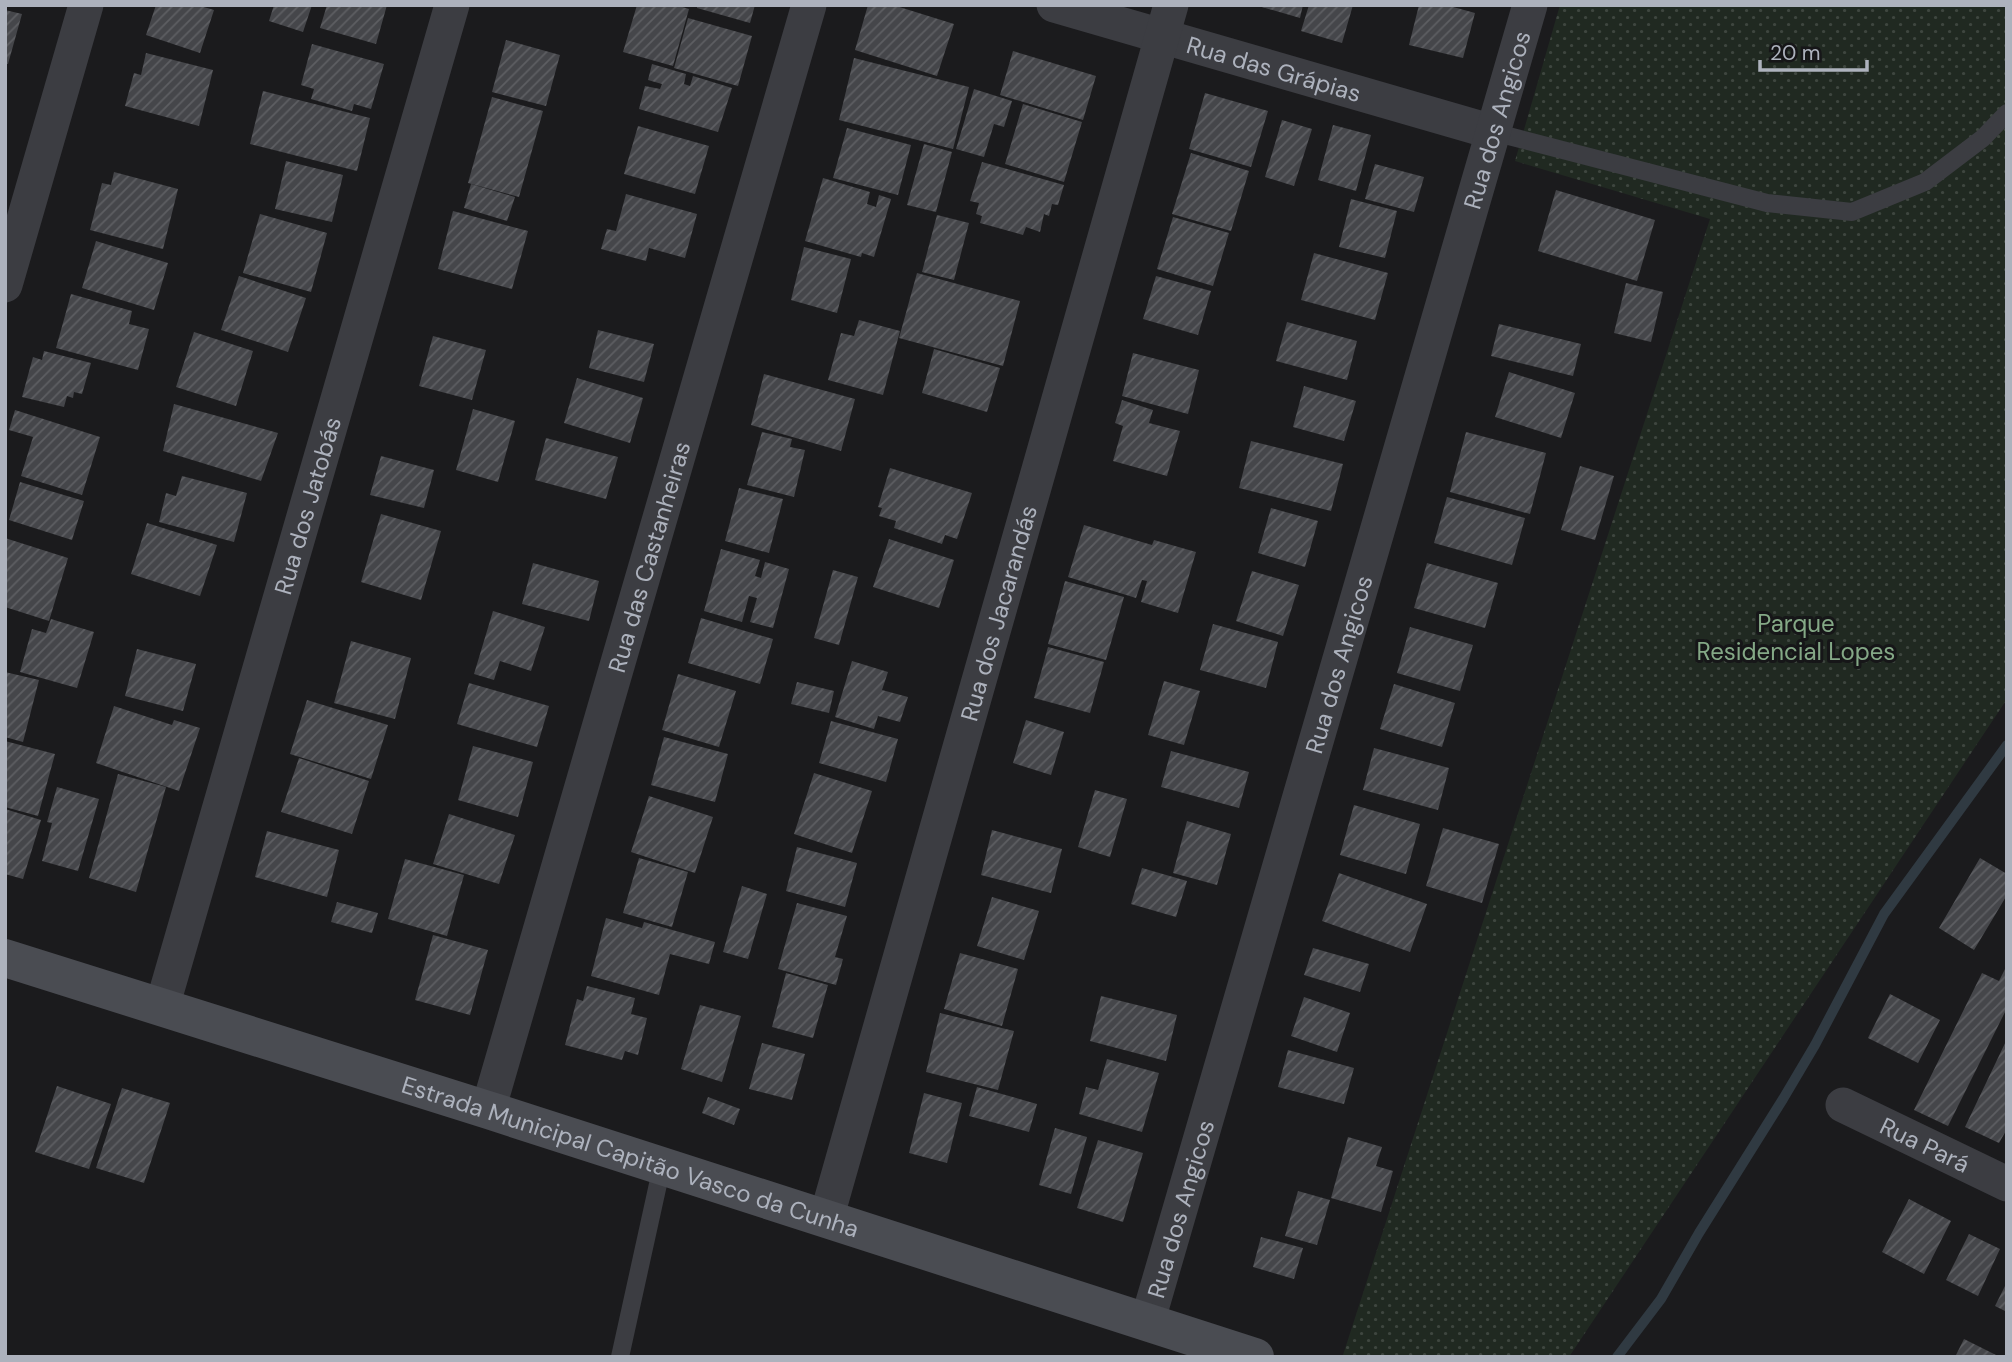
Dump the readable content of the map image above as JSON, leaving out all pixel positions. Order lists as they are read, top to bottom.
{
  "streets": {
    "main road": ["Estrada Municipal Capitão Vasco da Cunha"],
    "street": [
      "Rua das Grápias",
      "Rua dos Angicos",
      "Rua dos Jatobás",
      "Rua das Castanheiras",
      "Rua dos Jacarandás",
      "Rua Pará"
    ]
  },
  "crossings": [
    ["Rua das Grápias", "Rua dos Angicos"],
    ["Rua das Grápias", "Rua dos Jacarandás"],
    ["Rua dos Angicos", "Estrada Municipal Capitão Vasco da Cunha"],
    ["Rua dos Jatobás", "Estrada Municipal Capitão Vasco da Cunha"],
    ["Rua das Castanheiras", "Estrada Municipal Capitão Vasco da Cunha"],
    ["Rua dos Jacarandás", "Estrada Municipal Capitão Vasco da Cunha"]
  ],
  "parks": ["Parque Residencial Lopes"],
  "scale_bar": "20 m"
}
